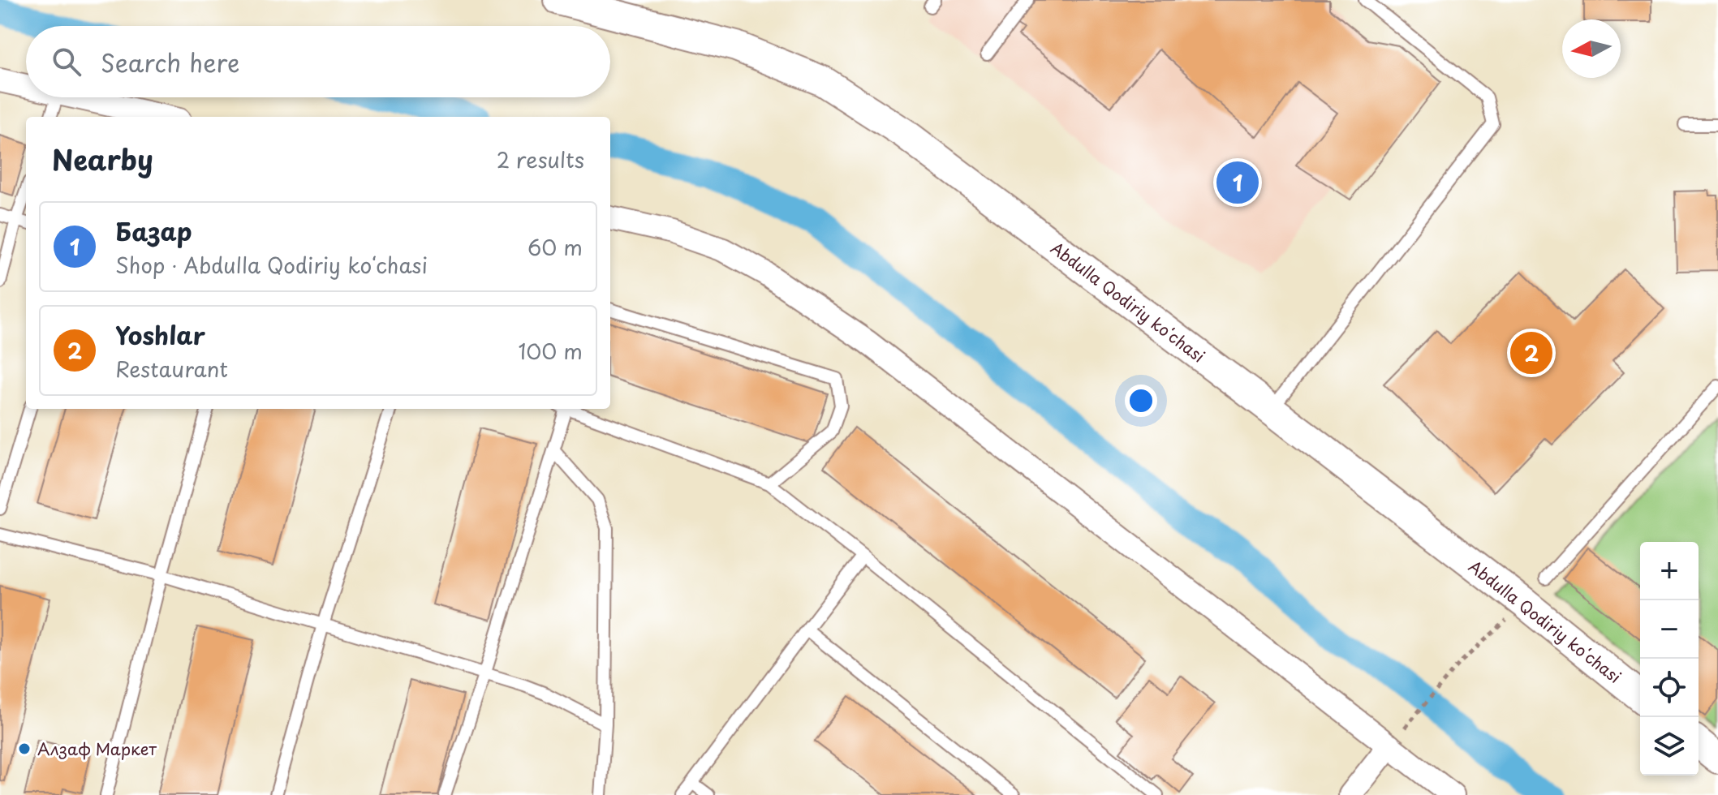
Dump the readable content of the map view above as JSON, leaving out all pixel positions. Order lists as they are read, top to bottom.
{
  "streets": {
    "street": ["Abdulla Qodiriy koʻchasi"]
  },
  "places": ["Алзаф Маркет"],
  "north": "left",
  "page": {
    "search": "Search here",
    "heading": ["Nearby", "2 results"],
    "pins": ["1", "2"],
    "list": [
      {
        "mark": "1",
        "name": "Базар",
        "note": "Shop · Abdulla Qodiriy koʻchasi",
        "value": "60 m"
      },
      {
        "mark": "2",
        "name": "Yoshlar",
        "note": "Restaurant",
        "value": "100 m"
      }
    ],
    "map_buttons": ["+", "−"]
  }
}
